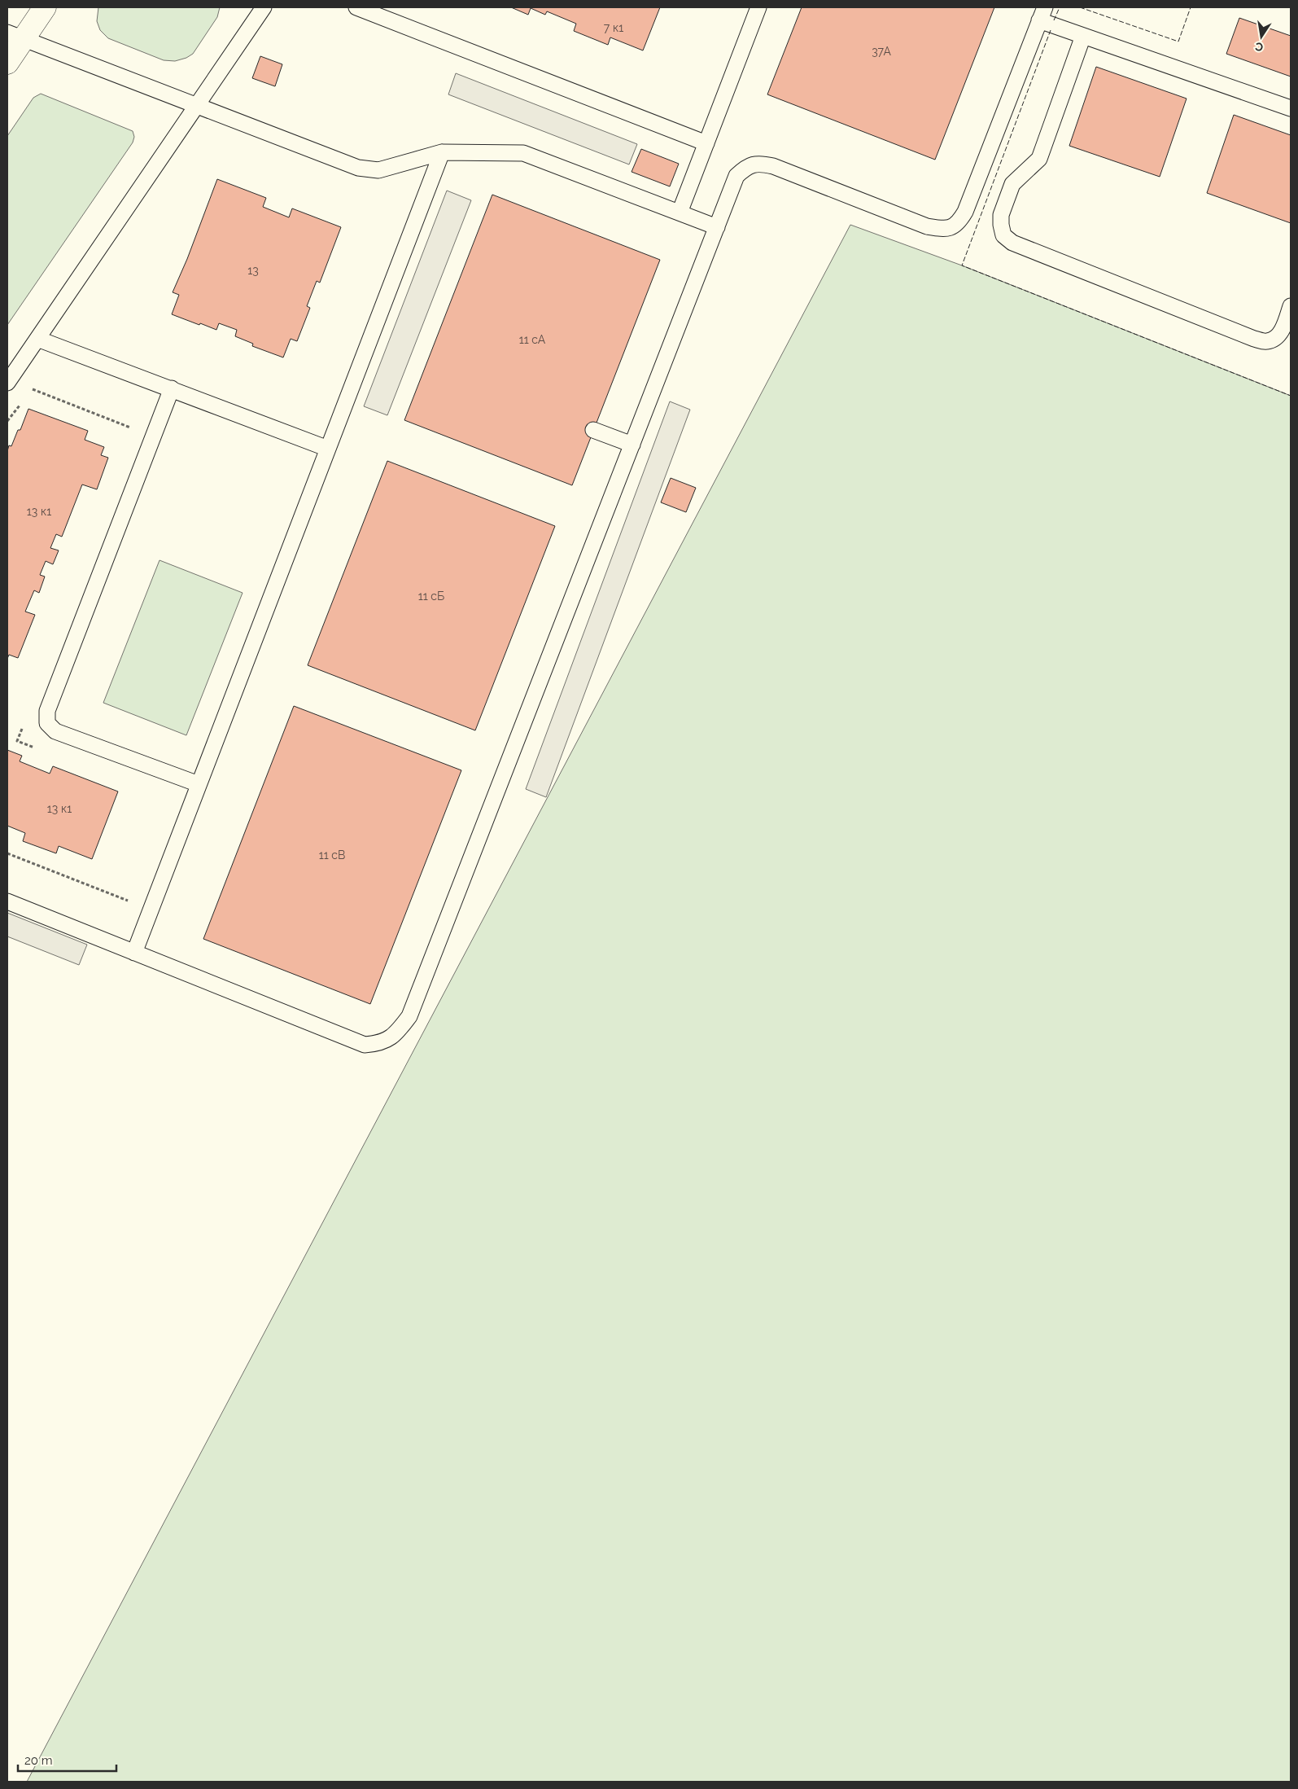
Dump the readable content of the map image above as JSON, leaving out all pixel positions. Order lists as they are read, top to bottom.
{
  "house_numbers": [
    "7 к1",
    "37А",
    "13",
    "11 сА",
    "13 к1",
    "11 сБ",
    "13 к1",
    "11 сВ"
  ],
  "scale_bar": "20 m",
  "north": "bottom"
}
